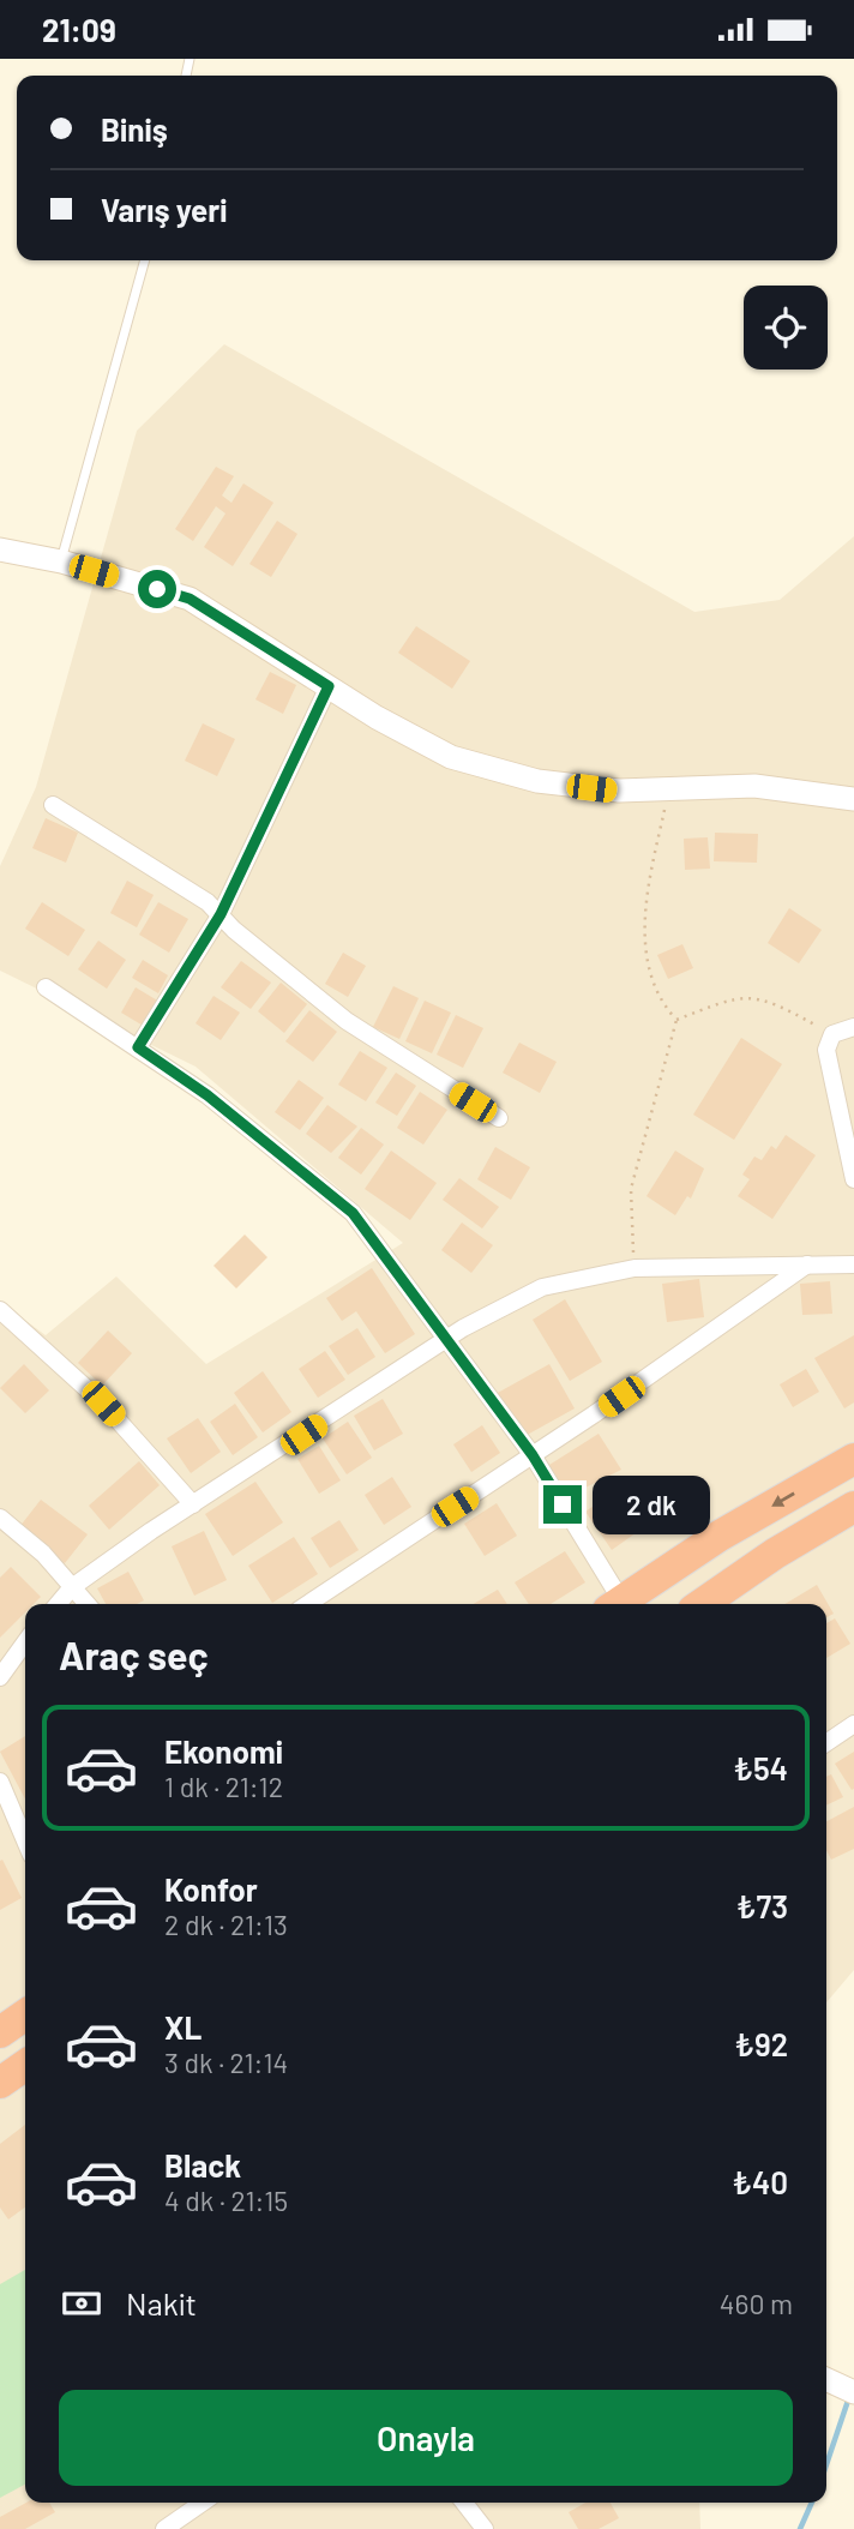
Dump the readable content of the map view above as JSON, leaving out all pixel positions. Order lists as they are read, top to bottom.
{
  "page": {
    "status": "21:09",
    "banner": ["Biniş", "Varış yeri"],
    "bubble": "2 dk",
    "heading": "Araç seç",
    "list": [
      {
        "name": "Ekonomi",
        "note": "1 dk · 21:12",
        "value": "₺54"
      },
      {
        "name": "Konfor",
        "note": "2 dk · 21:13",
        "value": "₺73"
      },
      {
        "name": "XL",
        "note": "3 dk · 21:14",
        "value": "₺92"
      },
      {
        "name": "Black",
        "note": "4 dk · 21:15",
        "value": "₺40"
      }
    ],
    "pay": ["Nakit", "460 m"],
    "buttons": "Onayla"
  }
}
